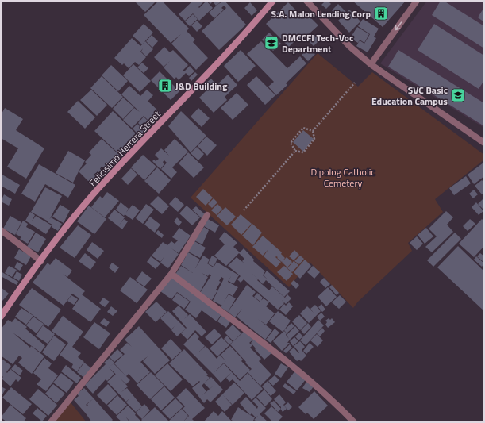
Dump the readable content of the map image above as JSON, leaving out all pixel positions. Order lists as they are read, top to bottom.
{
  "streets": {
    "street": ["Felicisimo Herrera Street"]
  },
  "parks": ["Dipolog Catholic Cemetery"],
  "places": {
    "building": ["S.A. Malon Lending Corp", "J&D Building"],
    "school or university": ["DMCCFI Tech-Voc Department", "SVC Basic Education Campus"]
  }
}
